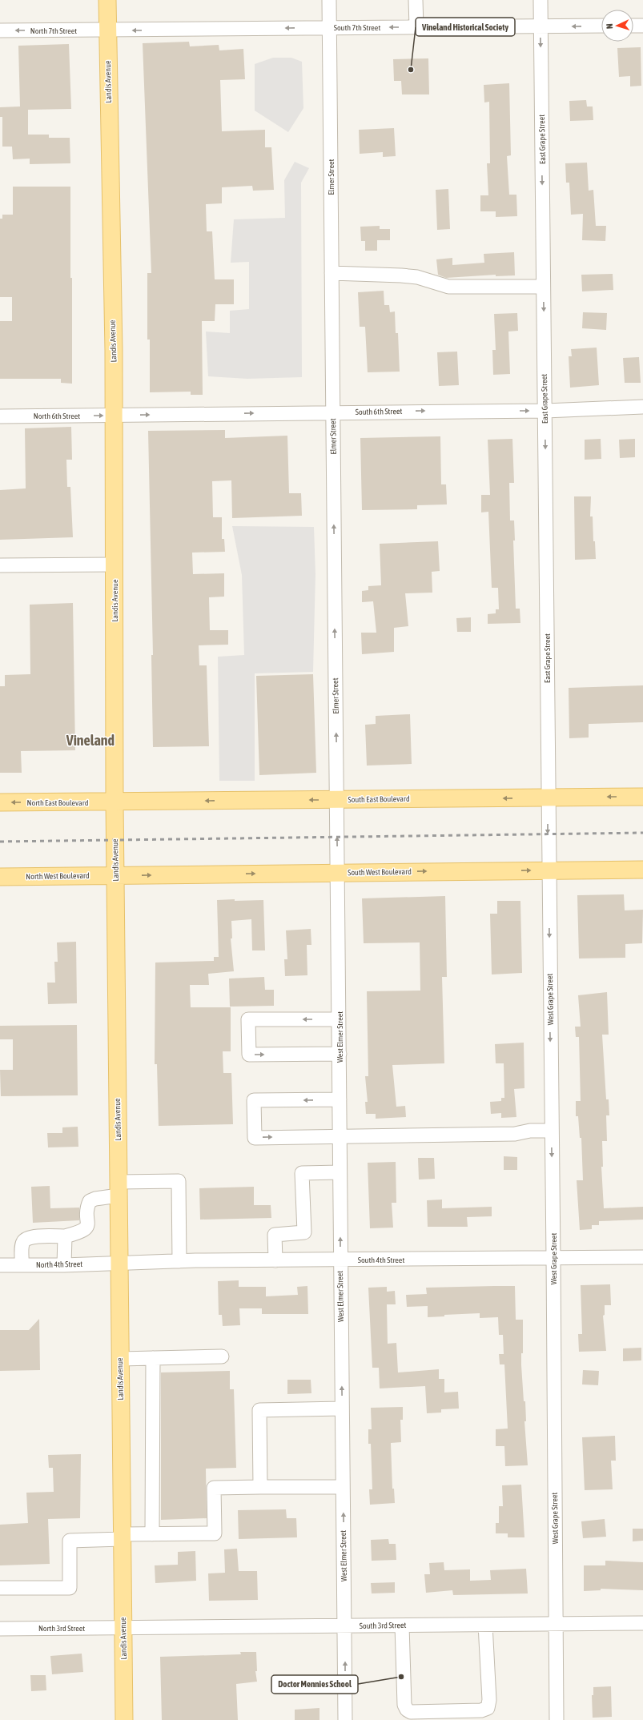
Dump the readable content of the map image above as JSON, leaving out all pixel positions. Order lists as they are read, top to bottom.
{
  "streets": {
    "main road": [
      "Landis Avenue",
      "South East Boulevard",
      "North East Boulevard",
      "South West Boulevard",
      "North West Boulevard"
    ],
    "street": [
      "South 7th Street",
      "North 7th Street",
      "East Grape Street",
      "Elmer Street",
      "South 6th Street",
      "North 6th Street",
      "West Grape Street",
      "West Elmer Street",
      "South 4th Street",
      "North 4th Street",
      "South 3rd Street",
      "North 3rd Street"
    ]
  },
  "crossings": [
    ["South 7th Street", "North 7th Street"],
    ["South 7th Street", "Landis Avenue"],
    ["South 7th Street", "East Grape Street"],
    ["South 7th Street", "Elmer Street"],
    ["North 7th Street", "Landis Avenue"],
    ["Landis Avenue", "South 6th Street"],
    ["Landis Avenue", "North 6th Street"],
    ["Landis Avenue", "South East Boulevard"],
    ["Landis Avenue", "North East Boulevard"],
    ["Landis Avenue", "South West Boulevard"],
    ["Landis Avenue", "North West Boulevard"],
    ["Landis Avenue", "South 4th Street"],
    ["Landis Avenue", "North 4th Street"],
    ["Landis Avenue", "South 3rd Street"],
    ["Landis Avenue", "North 3rd Street"],
    ["East Grape Street", "South 6th Street"],
    ["East Grape Street", "South East Boulevard"],
    ["East Grape Street", "West Grape Street"],
    ["Elmer Street", "South 6th Street"],
    ["Elmer Street", "South East Boulevard"],
    ["Elmer Street", "South West Boulevard"],
    ["Elmer Street", "West Elmer Street"],
    ["South 6th Street", "North 6th Street"],
    ["South East Boulevard", "North East Boulevard"],
    ["South East Boulevard", "West Grape Street"],
    ["South West Boulevard", "North West Boulevard"],
    ["South West Boulevard", "West Grape Street"],
    ["South West Boulevard", "West Elmer Street"],
    ["West Grape Street", "South 4th Street"],
    ["West Grape Street", "South 3rd Street"],
    ["West Elmer Street", "South 4th Street"],
    ["West Elmer Street", "South 3rd Street"],
    ["South 4th Street", "North 4th Street"],
    ["South 3rd Street", "North 3rd Street"]
  ],
  "one_way": [
    "South 7th Street",
    "North 7th Street",
    "East Grape Street",
    "Elmer Street",
    "South 6th Street",
    "North 6th Street",
    "South East Boulevard",
    "North East Boulevard",
    "South West Boulevard",
    "West Grape Street",
    "West Elmer Street"
  ],
  "districts": ["Vineland"],
  "places": ["Vineland Historical Society", "Doctor Mennies School"],
  "north": "left"
}
